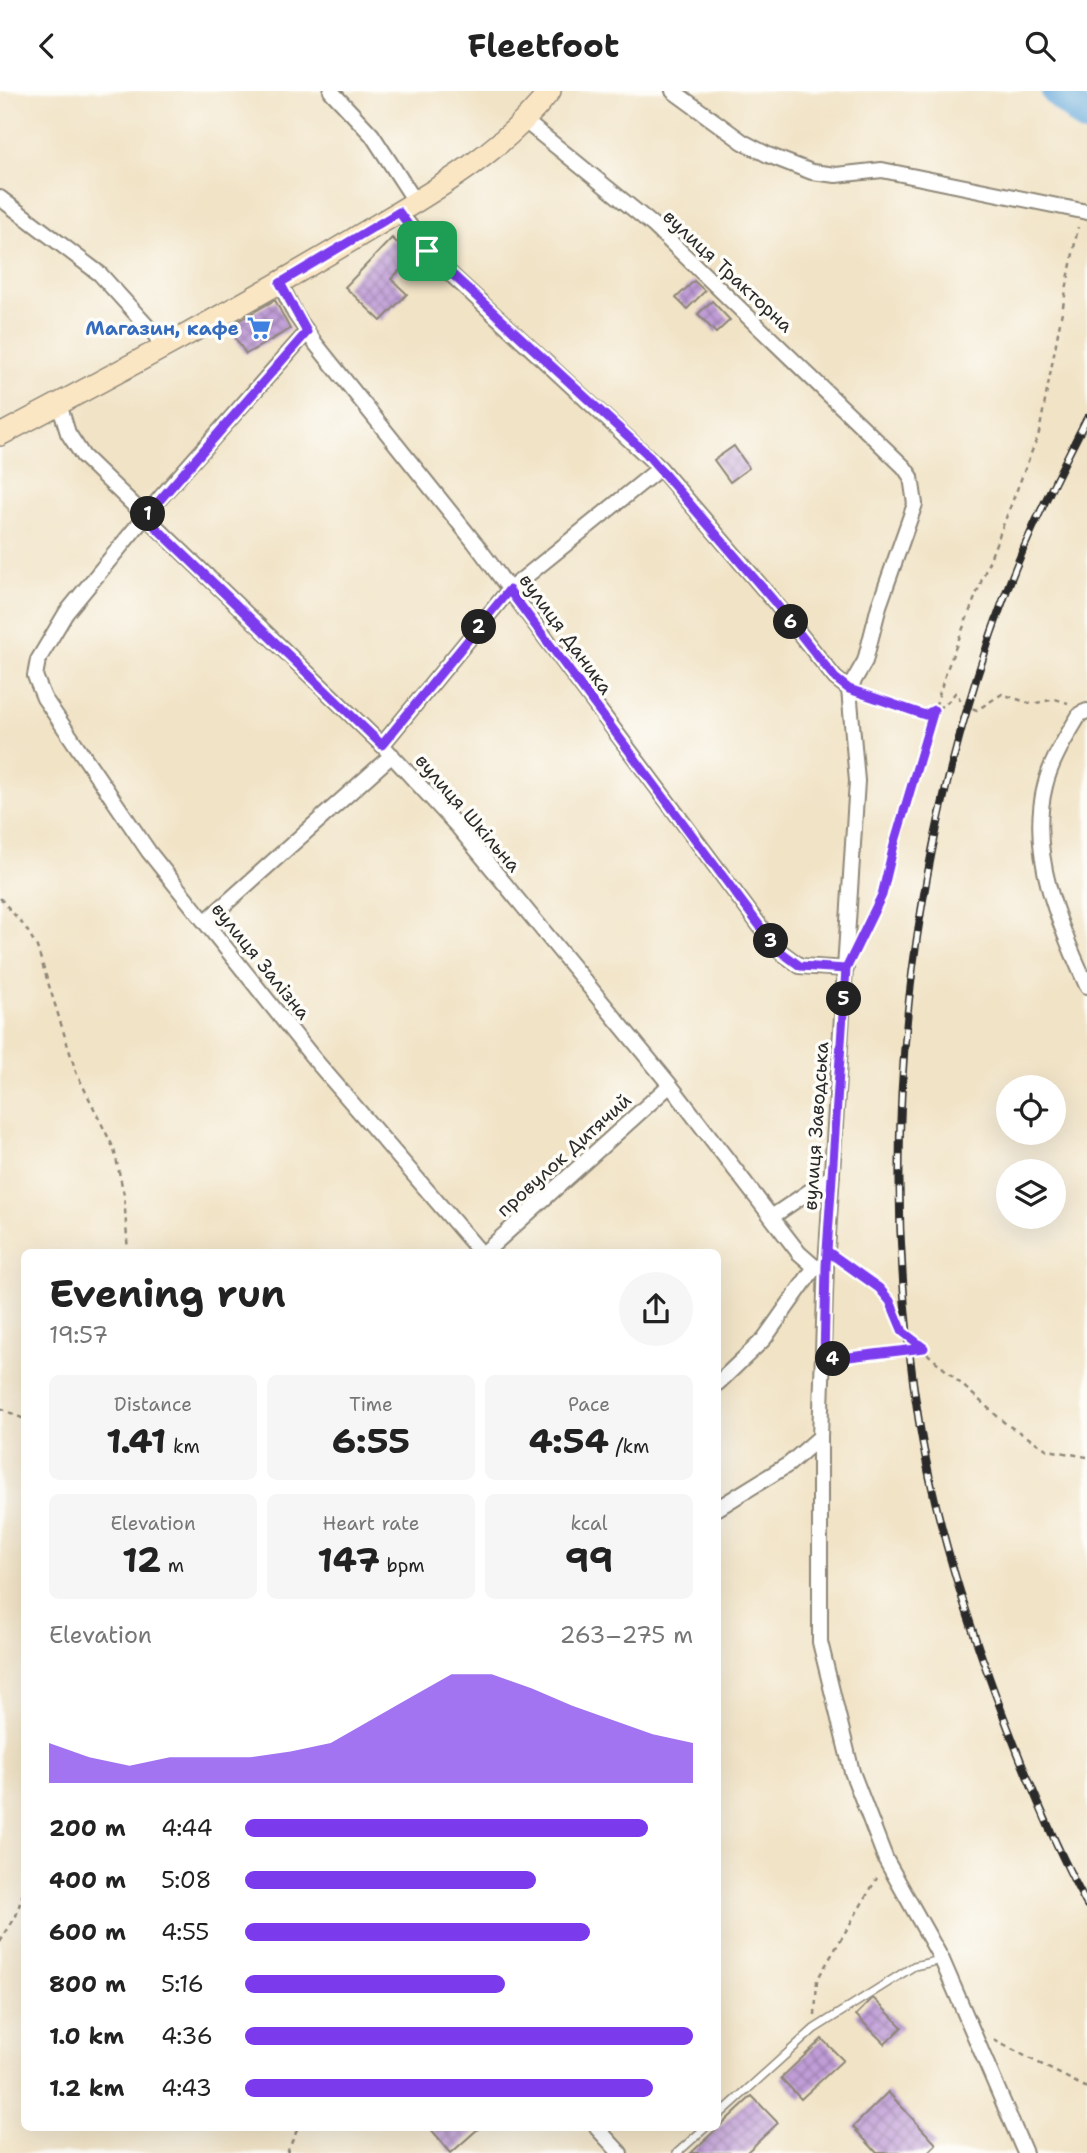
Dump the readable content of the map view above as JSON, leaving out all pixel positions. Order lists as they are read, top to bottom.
{
  "streets": {
    "street": [
      "вулиця Тракторна",
      "вулиця Даника",
      "вулиця Шкільна",
      "вулиця Залізна",
      "вулиця Заводська",
      "провулок Дитячий"
    ]
  },
  "crossings": [
    ["вулиця Тракторна", "вулиця Заводська"],
    ["вулиця Даника", "вулиця Заводська"],
    ["вулиця Шкільна", "вулиця Залізна"],
    ["вулиця Шкільна", "вулиця Заводська"],
    ["вулиця Шкільна", "провулок Дитячий"]
  ],
  "places": {
    "supermarket": ["Магазин, кафе"]
  },
  "page": {
    "header": "Fleetfoot",
    "pins": [
      "1",
      "6",
      "2",
      "3",
      "5",
      "4"
    ],
    "heading": ["Evening run", "19:57"],
    "stats": [
      ["Distance", "1.41 km"],
      ["Time", "6:55"],
      ["Pace", "4:54 /km"],
      ["Elevation", "12 m"],
      ["Heart rate", "147 bpm"],
      ["kcal", "99"]
    ],
    "chart": ["Elevation", "263–275 m"],
    "list": [
      {
        "name": "200 m",
        "note": "4:44"
      },
      {
        "name": "400 m",
        "note": "5:08"
      },
      {
        "name": "600 m",
        "note": "4:55"
      },
      {
        "name": "800 m",
        "note": "5:16"
      },
      {
        "name": "1.0 km",
        "note": "4:36"
      },
      {
        "name": "1.2 km",
        "note": "4:43"
      }
    ]
  }
}
